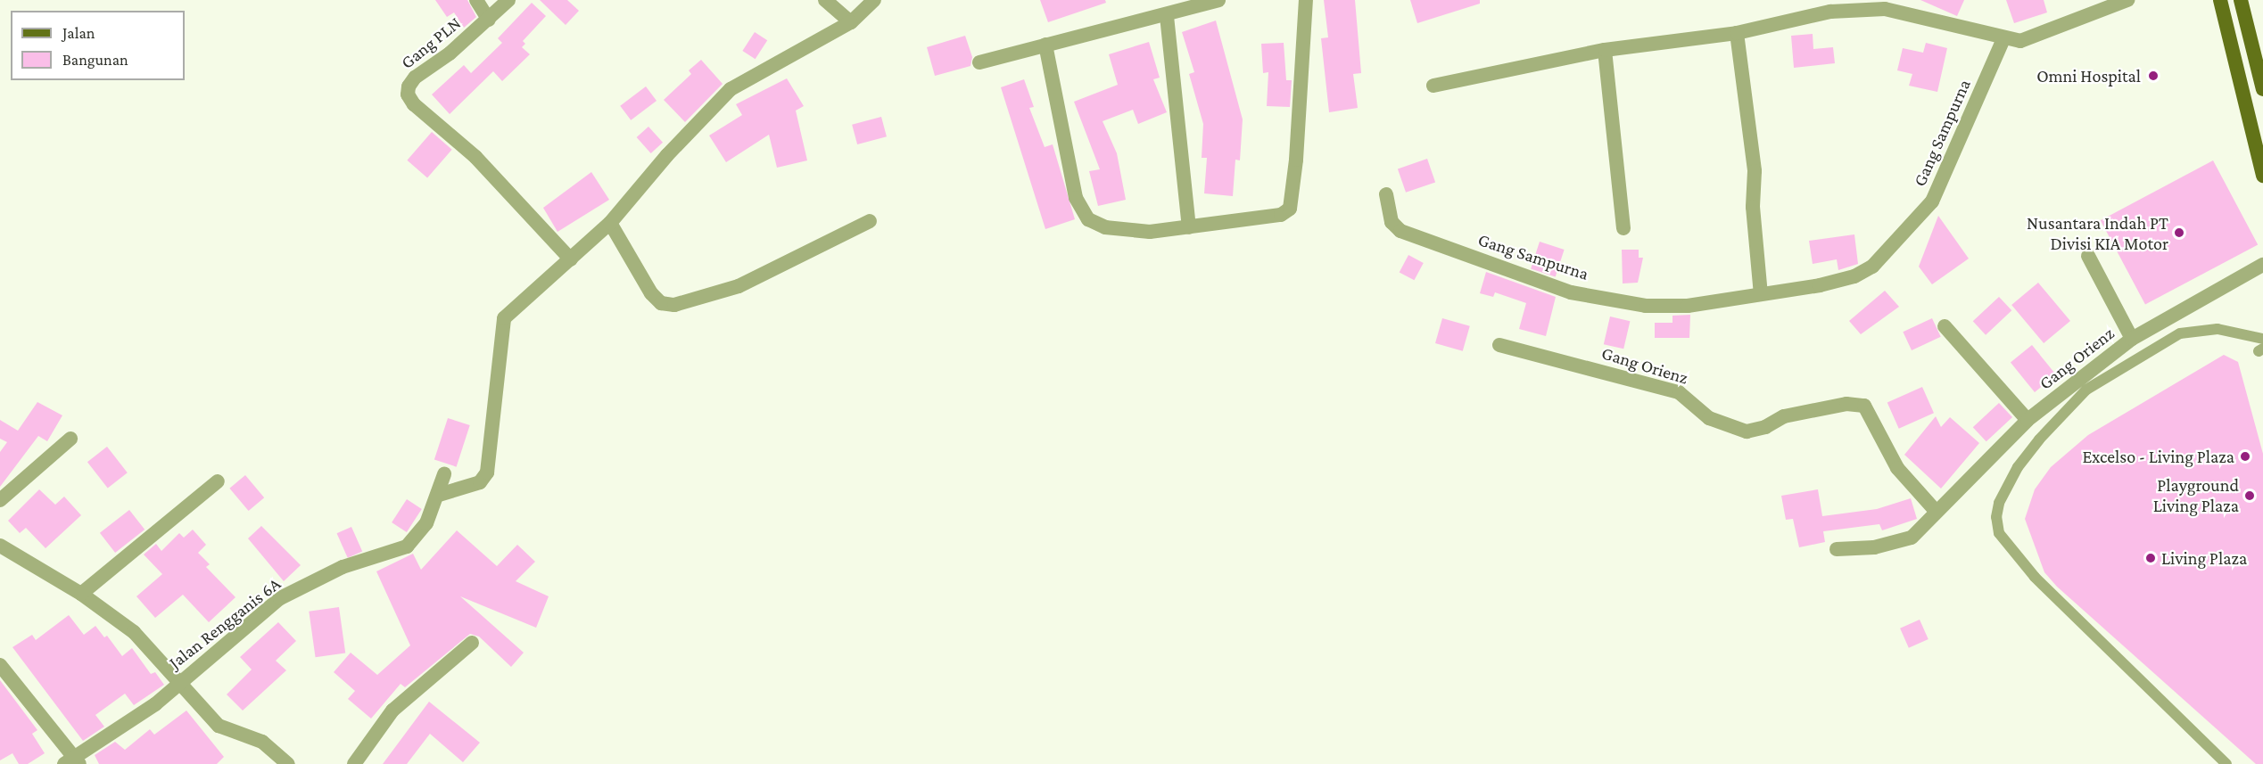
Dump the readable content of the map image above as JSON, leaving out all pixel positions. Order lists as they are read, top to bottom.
{
  "streets": {
    "street": [
      "Gang PLN",
      "Gang Sampurna",
      "Gang Orienz",
      "Jalan Rengganis 6A"
    ]
  },
  "places": [
    "Omni Hospital",
    "Nusantara Indah PT Divisi KIA Motor",
    "Excelso - Living Plaza",
    "Playground Living Plaza",
    "Living Plaza"
  ],
  "legend": ["Jalan", "Bangunan"]
}
